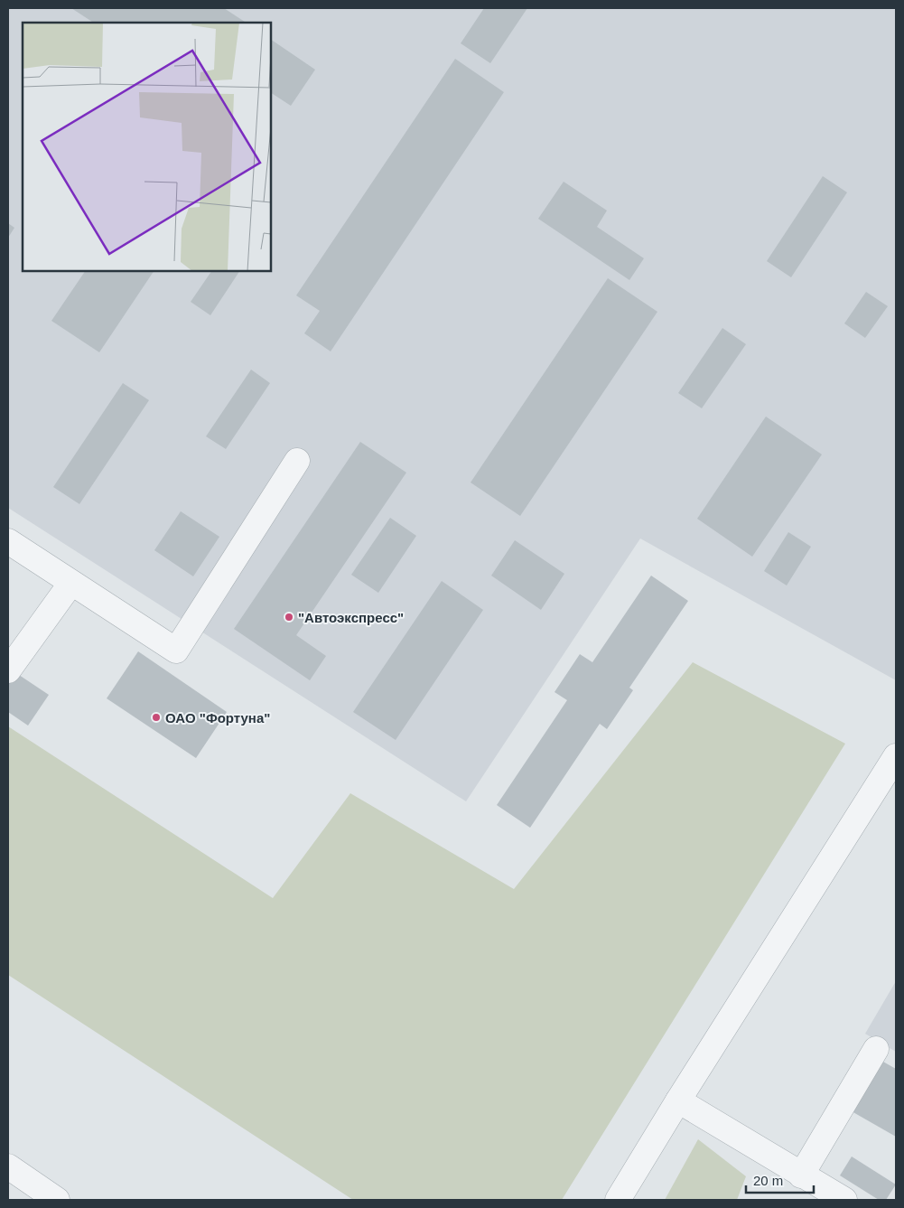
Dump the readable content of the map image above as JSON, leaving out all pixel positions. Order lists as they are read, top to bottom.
{
  "places": ["\"Автоэкспресс\"", "ОАО \"Фортуна\""],
  "scale_bar": "20 m"
}
